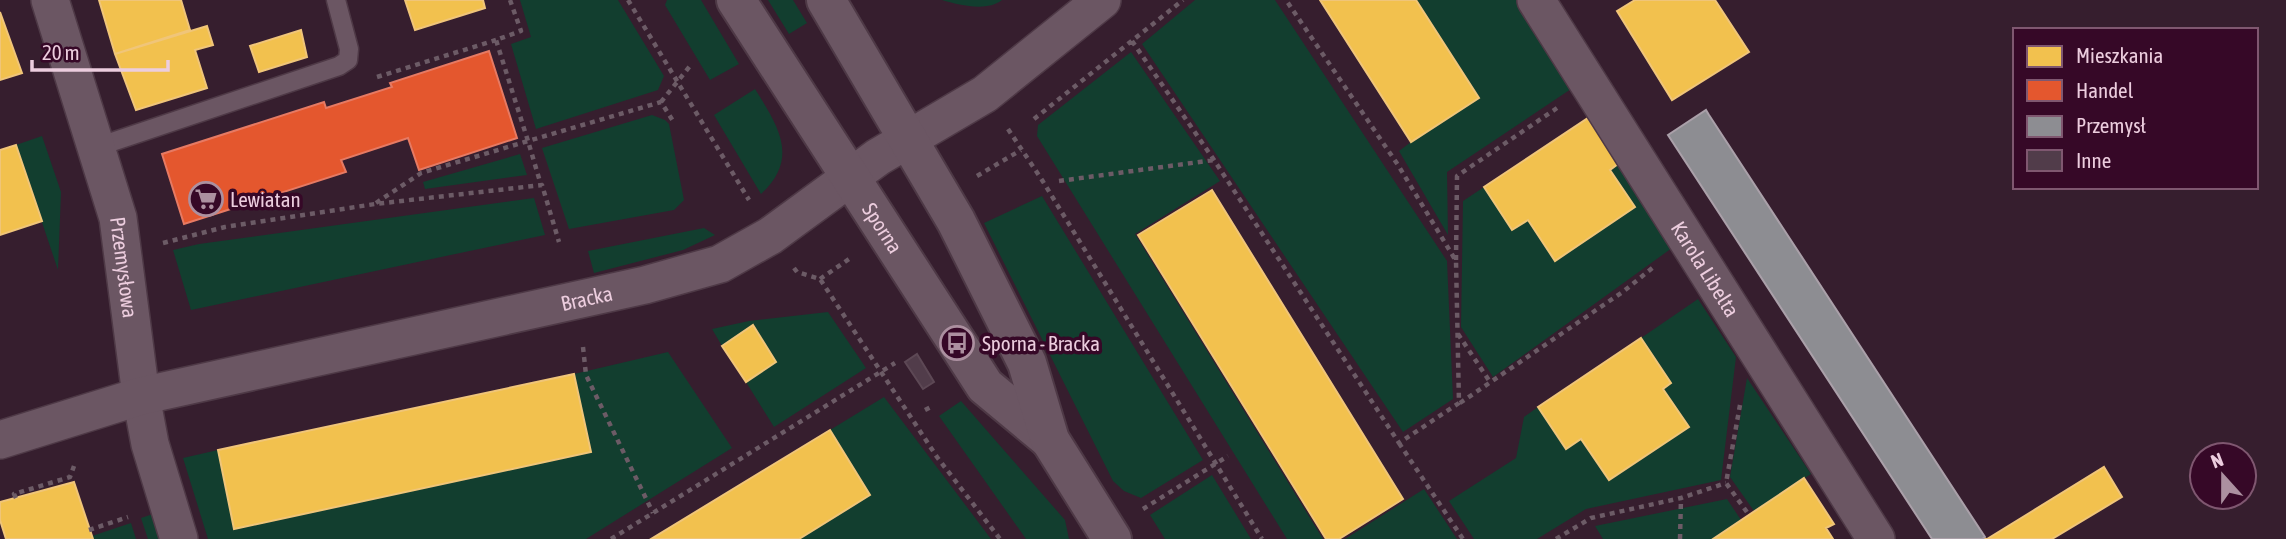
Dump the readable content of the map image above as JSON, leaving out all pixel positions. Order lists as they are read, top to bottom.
{
  "streets": {
    "street": [
      "Sporna",
      "Przemysłowa",
      "Karola Libelta",
      "Bracka"
    ]
  },
  "crossings": [
    ["Sporna", "Bracka"],
    ["Przemysłowa", "Bracka"]
  ],
  "places": {
    "supermarket": ["Lewiatan"],
    "bus stop": ["Sporna - Bracka"]
  },
  "legend": [
    "Mieszkania",
    "Handel",
    "Przemysł",
    "Inne"
  ],
  "scale_bar": "20 m",
  "north": "top"
}
